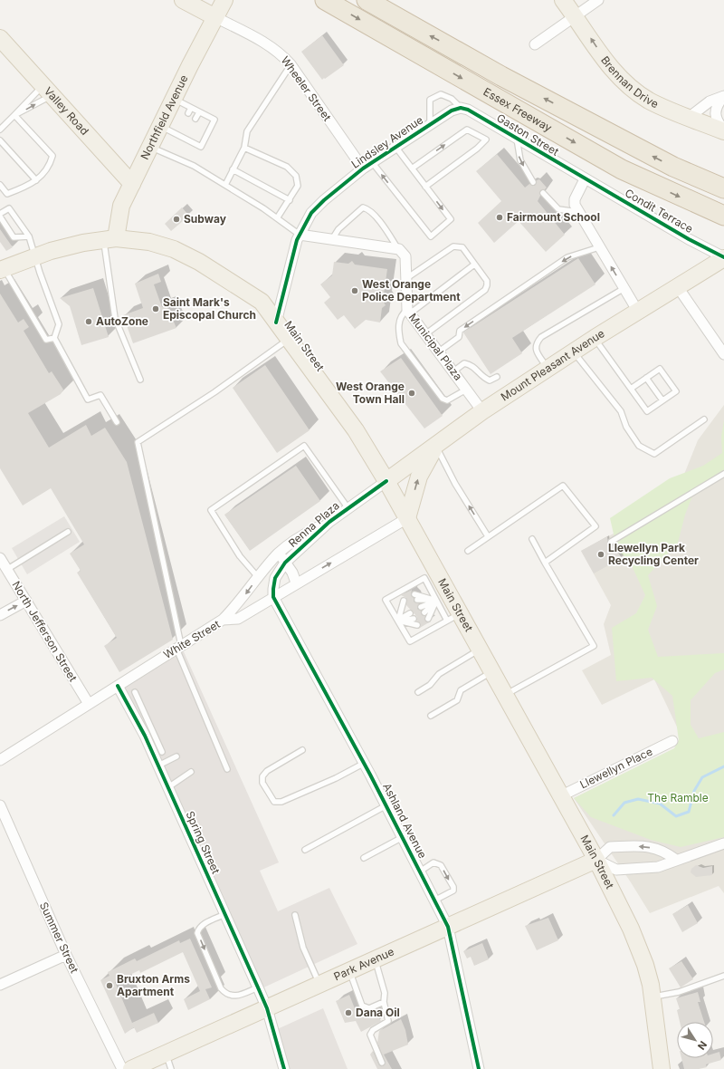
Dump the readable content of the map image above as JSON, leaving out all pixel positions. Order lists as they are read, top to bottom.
{
  "streets": {
    "highway": ["Essex Freeway"],
    "main road": [
      "Brennan Drive",
      "Valley Road",
      "Northfield Avenue",
      "Main Street",
      "Mount Pleasant Avenue",
      "Park Avenue"
    ],
    "street": [
      "Wheeler Street",
      "Gaston Street",
      "Lindsley Avenue",
      "Condit Terrace",
      "Municipal Plaza",
      "Renna Plaza",
      "North Jefferson Street",
      "White Street",
      "Llewellyn Place",
      "Ashland Avenue",
      "Spring Street",
      "Summer Street"
    ]
  },
  "crossings": [
    ["Wheeler Street", "Northfield Avenue"],
    ["Wheeler Street", "Lindsley Avenue"],
    ["Valley Road", "Northfield Avenue"],
    ["Northfield Avenue", "Main Street"],
    ["Gaston Street", "Lindsley Avenue"],
    ["Gaston Street", "Condit Terrace"],
    ["Lindsley Avenue", "Main Street"],
    ["Condit Terrace", "Mount Pleasant Avenue"],
    ["Main Street", "Mount Pleasant Avenue"],
    ["Main Street", "Renna Plaza"],
    ["Main Street", "White Street"],
    ["Main Street", "Llewellyn Place"],
    ["Main Street", "Park Avenue"],
    ["Municipal Plaza", "Mount Pleasant Avenue"],
    ["Mount Pleasant Avenue", "Renna Plaza"],
    ["Renna Plaza", "White Street"],
    ["Renna Plaza", "Ashland Avenue"],
    ["North Jefferson Street", "White Street"],
    ["White Street", "Ashland Avenue"],
    ["White Street", "Spring Street"],
    ["Ashland Avenue", "Park Avenue"],
    ["Spring Street", "Park Avenue"]
  ],
  "one_way": ["Brennan Drive"],
  "parks": ["The Ramble"],
  "places": [
    "Fairmount School",
    "Subway",
    "West Orange Police Department",
    "Saint Mark's Episcopal Church",
    "AutoZone",
    "West Orange Town Hall",
    "Llewellyn Park Recycling Center",
    "Bruxton Arms Apartment",
    "Dana Oil"
  ],
  "north": "bottom right"
}
